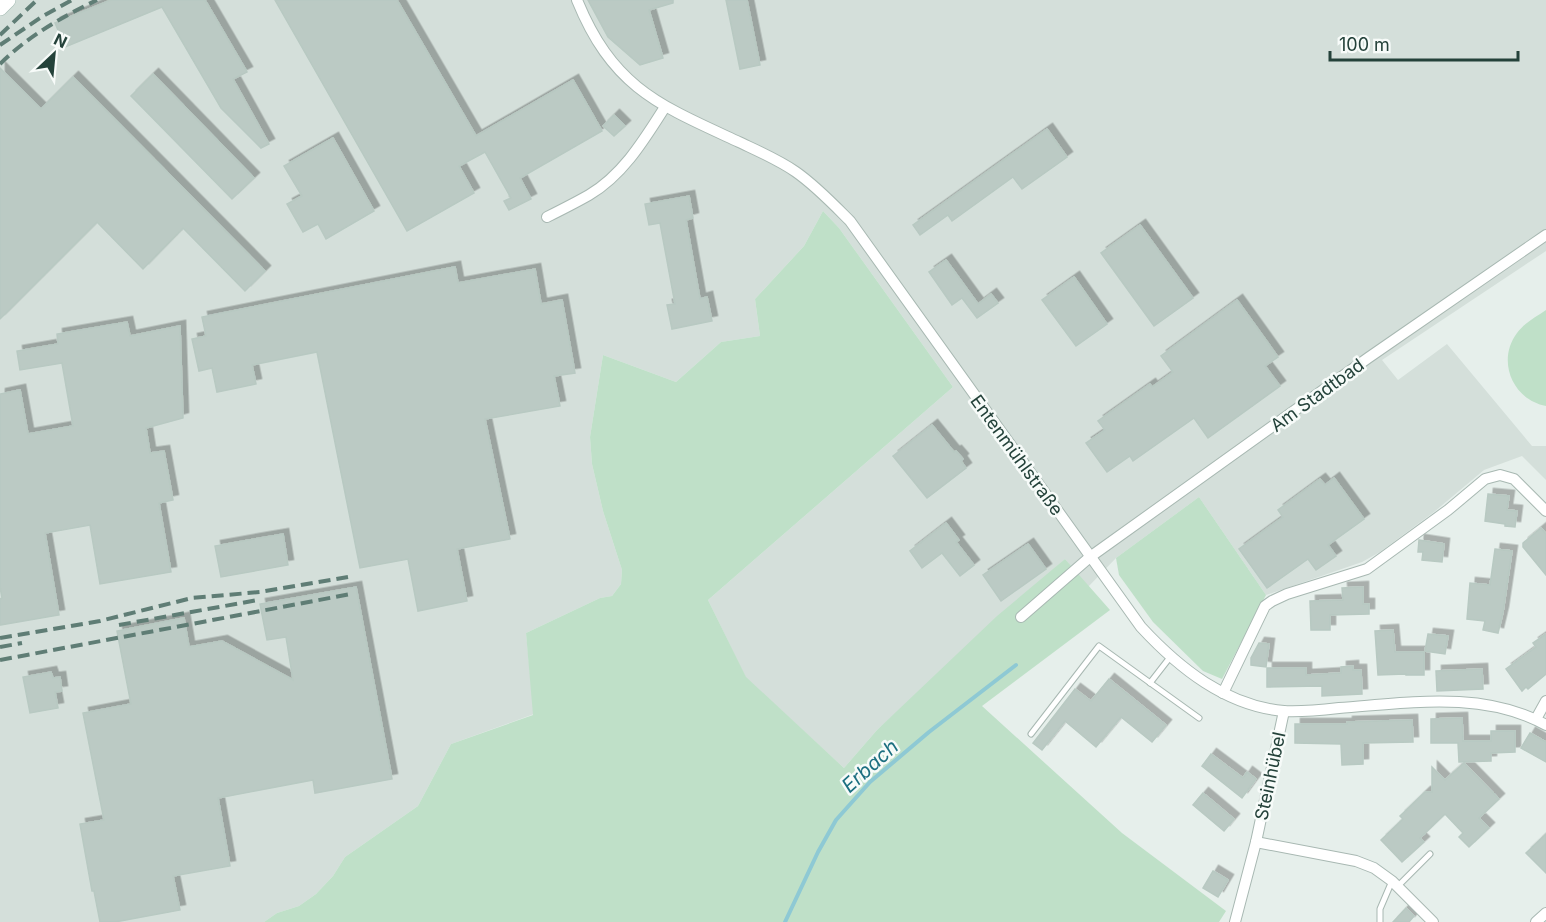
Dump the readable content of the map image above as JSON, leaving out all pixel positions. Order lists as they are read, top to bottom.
{
  "streets": {
    "street": ["Am Stadtbad", "Entenmühlstraße", "Steinhübel"]
  },
  "crossings": [
    ["Am Stadtbad", "Entenmühlstraße"],
    ["Entenmühlstraße", "Steinhübel"]
  ],
  "water": ["Erbach"],
  "scale_bar": "100 m",
  "north": "top right"
}
